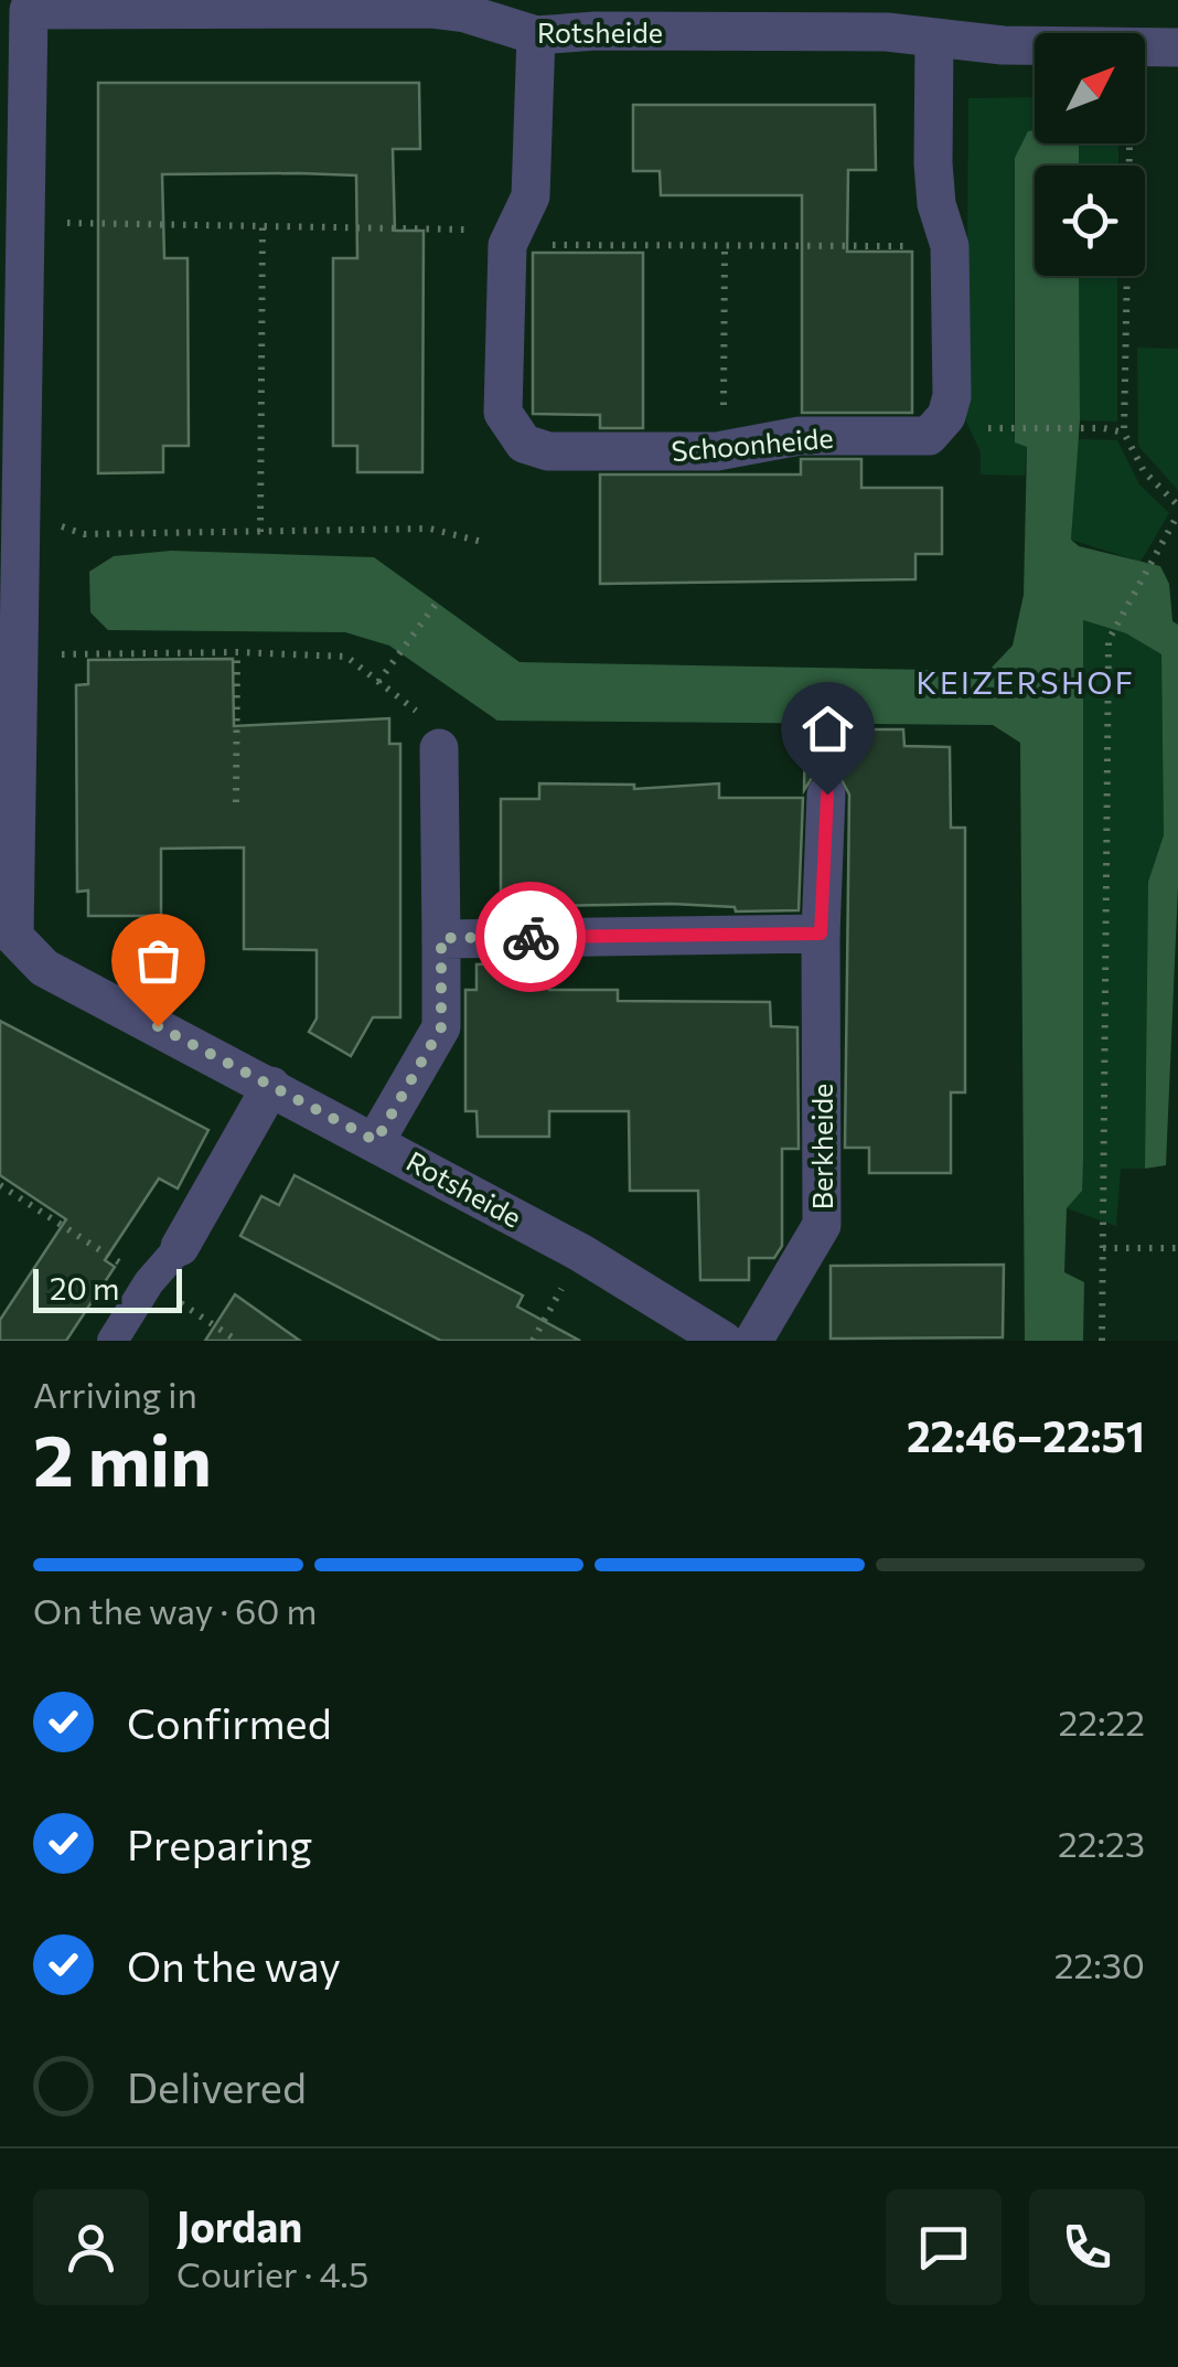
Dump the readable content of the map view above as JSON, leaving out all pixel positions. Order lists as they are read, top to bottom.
{
  "streets": {
    "street": ["Rotsheide", "Schoonheide", "Berkheide"]
  },
  "crossings": [
    ["Rotsheide", "Schoonheide"]
  ],
  "districts": ["KEIZERSHOF"],
  "scale_bar": "20 m",
  "north": "top right",
  "page": {
    "scale": "20 m",
    "heading": ["2 min", "Arriving in", "22:46–22:51"],
    "panel": ["Jordan", "Courier · 4.5"],
    "bar": "On the way · 60 m",
    "list": [
      ["Confirmed", "22:22"],
      ["Preparing", "22:23"],
      ["On the way", "22:30"],
      "Delivered"
    ]
  }
}
